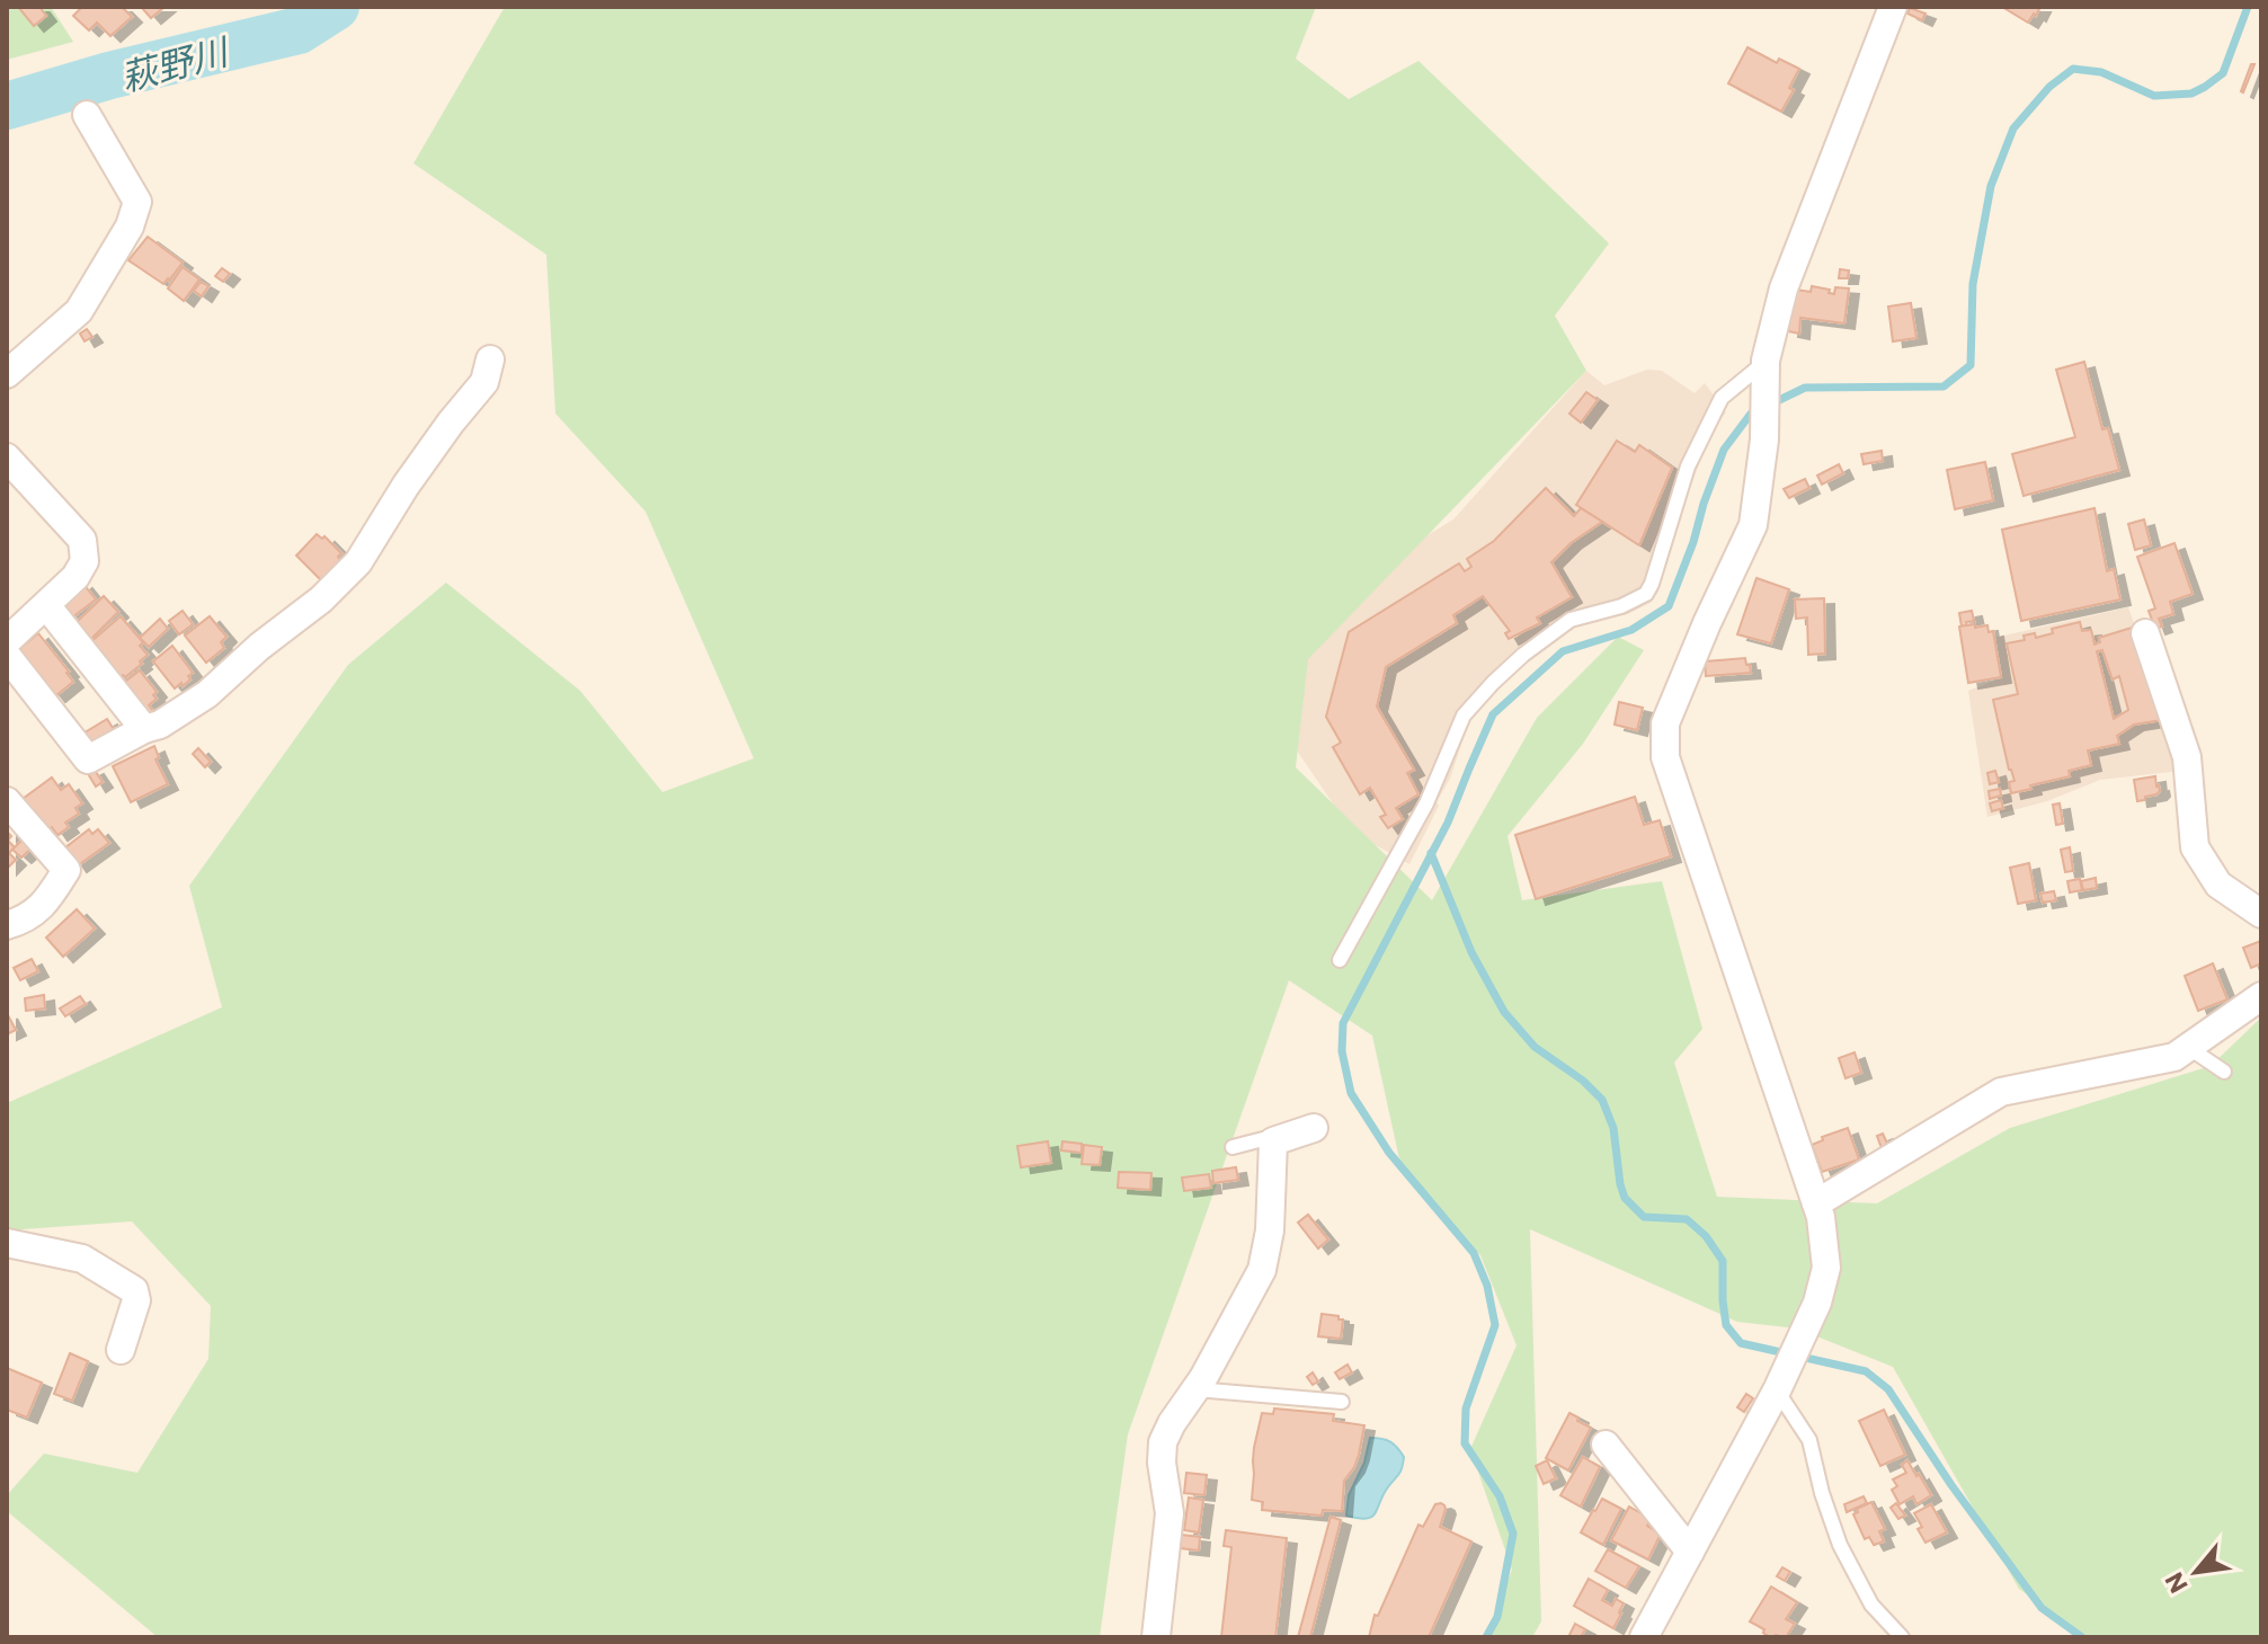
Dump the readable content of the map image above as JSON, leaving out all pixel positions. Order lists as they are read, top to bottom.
{
  "water": ["萩野川"],
  "north": "bottom left"
}
